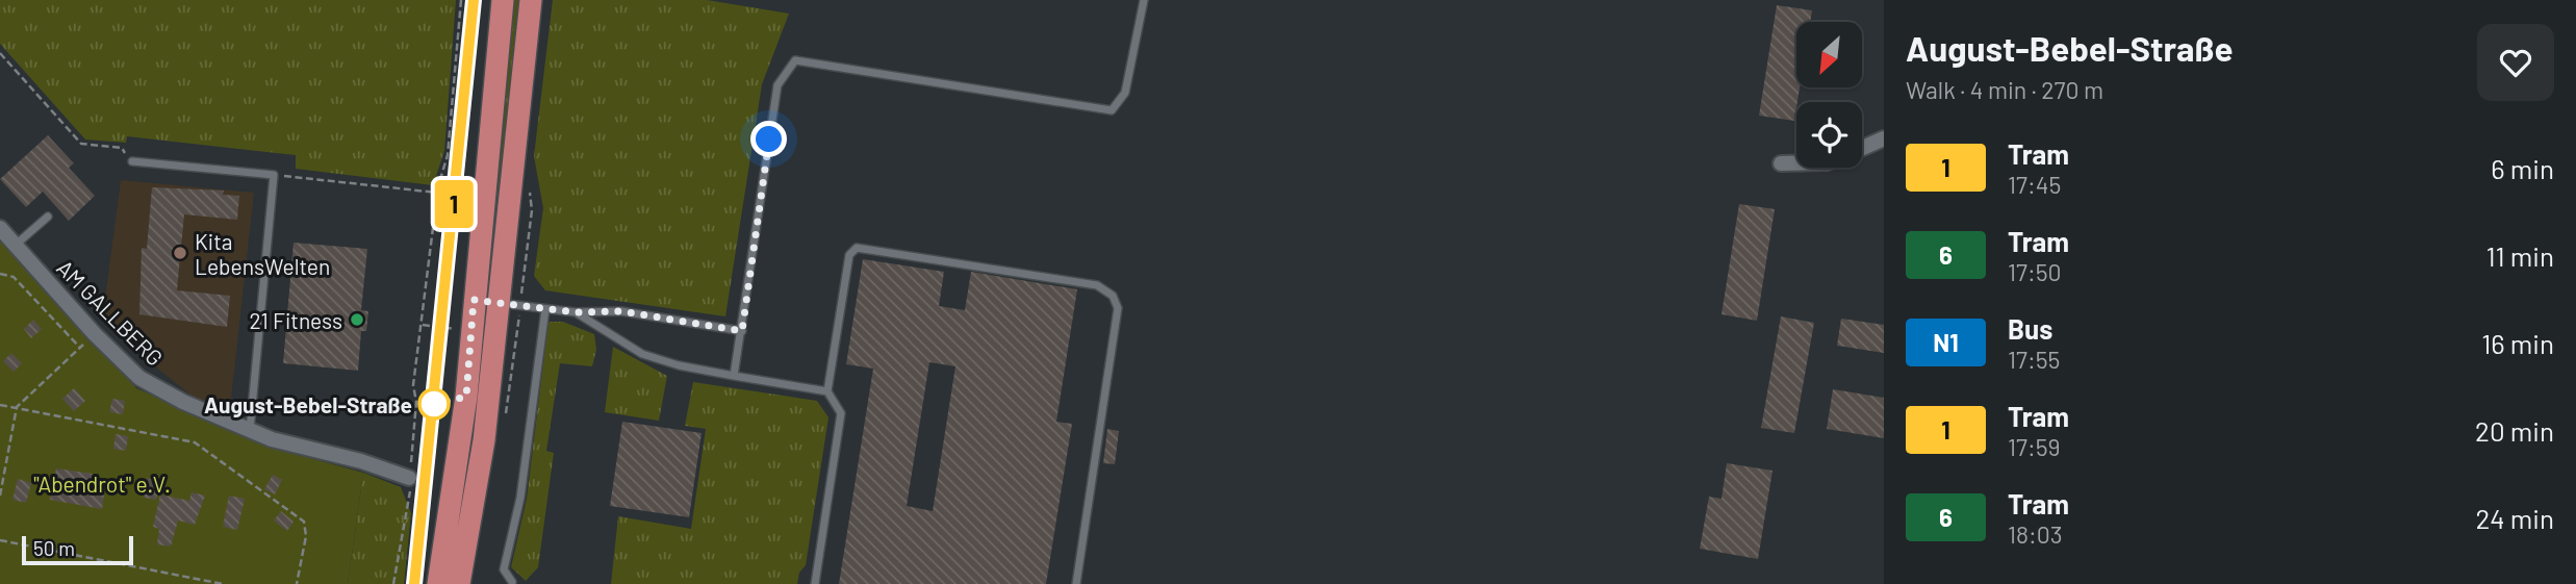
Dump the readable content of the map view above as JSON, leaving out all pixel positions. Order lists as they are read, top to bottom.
{
  "streets": {
    "street": ["AM GALLBERG"]
  },
  "parks": ["\"Abendrot\" e.V."],
  "places": ["Kita LebensWelten", "21 Fitness", "August-Bebel-Straße"],
  "lines": ["tram line 1"],
  "scale_bar": "50 m",
  "north": "bottom left",
  "page": {
    "on_map": "1",
    "heading": ["August-Bebel-Straße", "Walk · 4 min · 270 m"],
    "list": [
      {
        "mark": "1",
        "name": "Tram",
        "note": "17:45",
        "value": "6 min"
      },
      {
        "mark": "6",
        "name": "Tram",
        "note": "17:50",
        "value": "11 min"
      },
      {
        "mark": "N1",
        "name": "Bus",
        "note": "17:55",
        "value": "16 min"
      },
      {
        "mark": "1",
        "name": "Tram",
        "note": "17:59",
        "value": "20 min"
      },
      {
        "mark": "6",
        "name": "Tram",
        "note": "18:03",
        "value": "24 min"
      }
    ],
    "scale": "50 m"
  }
}
